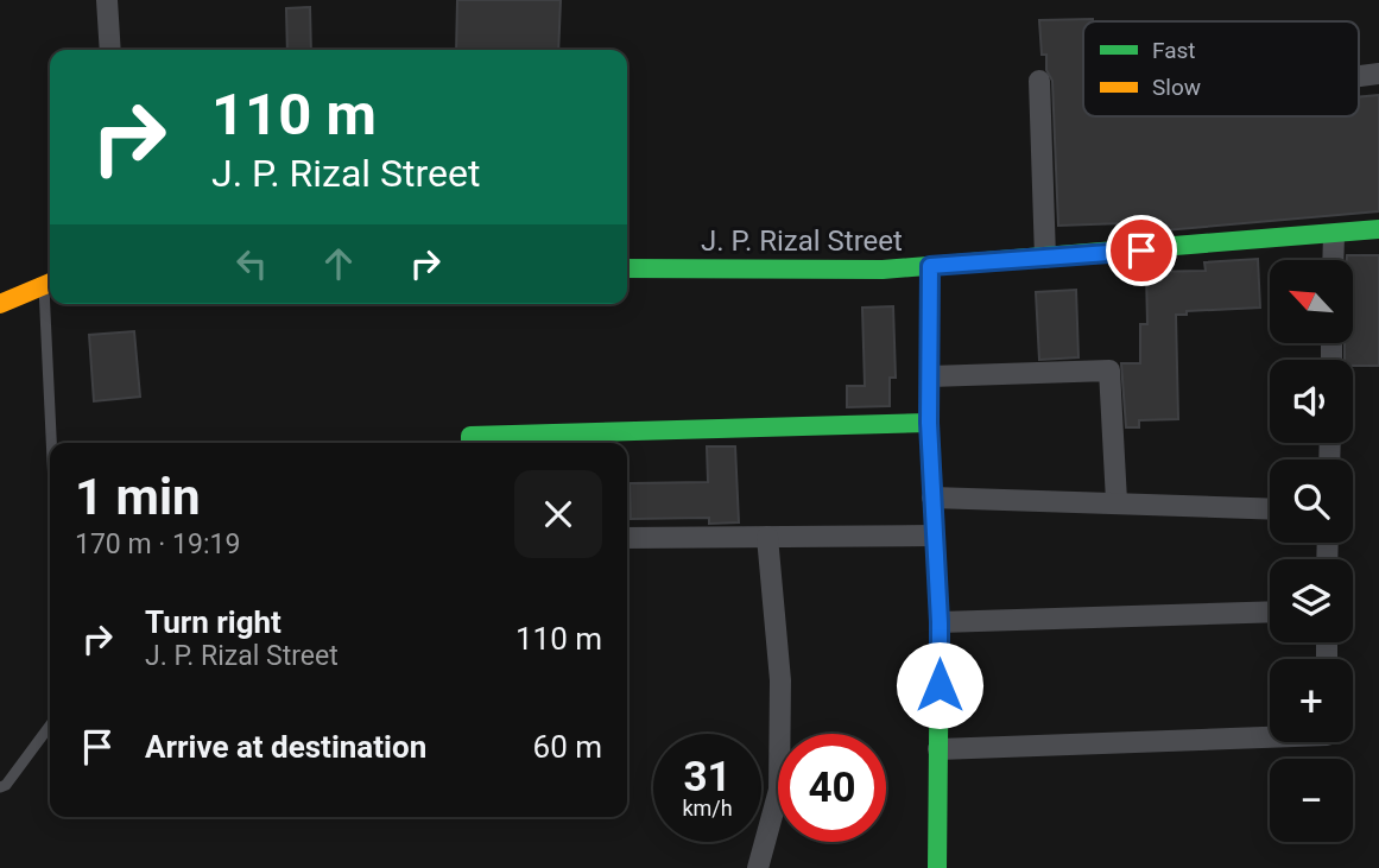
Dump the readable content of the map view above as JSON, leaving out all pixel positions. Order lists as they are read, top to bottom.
{
  "streets": {
    "street": ["J. P. Rizal Street"]
  },
  "legend": ["Fast", "Slow"],
  "north": "top left",
  "page": {
    "turn": ["110 m", "J. P. Rizal Street"],
    "map_buttons": ["+", "−"],
    "heading": ["1 min", "170 m · 19:19"],
    "list": [
      {
        "name": "Turn right",
        "note": "J. P. Rizal Street",
        "value": "110 m"
      },
      {
        "name": "Arrive at destination",
        "value": "60 m"
      }
    ],
    "speed": "31 km/h",
    "limit": "40"
  }
}
